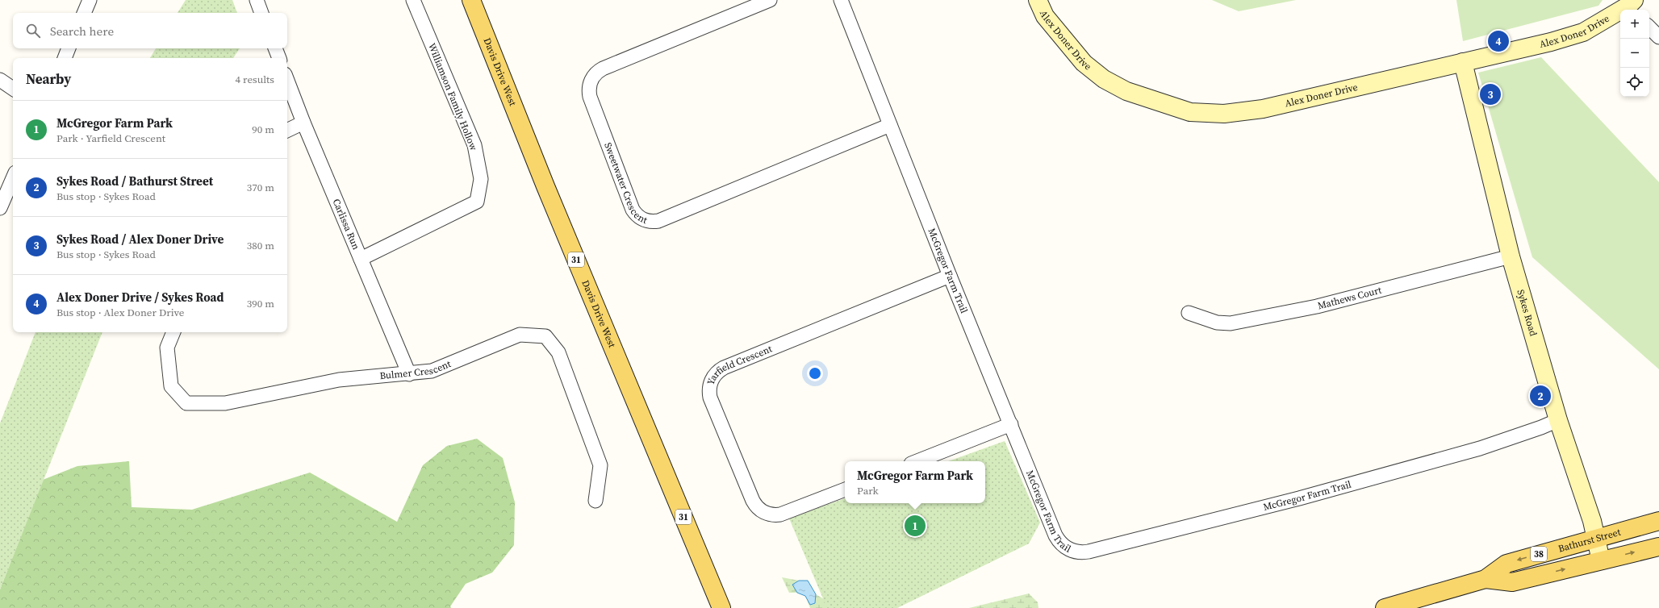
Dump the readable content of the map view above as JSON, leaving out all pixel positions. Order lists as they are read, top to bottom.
{
  "streets": {
    "main road": [
      "Davis Drive West",
      "31",
      "Bathurst Street",
      "38"
    ],
    "street": [
      "Alex Doner Drive",
      "Williamson Family Hollow",
      "Sweetwater Crescent",
      "Carlissa Run",
      "McGregor Farm Trail",
      "Mathews Court",
      "Sykes Road",
      "Yarfield Crescent",
      "Bulmer Crescent"
    ]
  },
  "crossings": [
    ["Alex Doner Drive", "Sykes Road"],
    ["Williamson Family Hollow", "Carlissa Run"],
    ["Sweetwater Crescent", "McGregor Farm Trail"],
    ["Carlissa Run", "Bulmer Crescent"],
    ["McGregor Farm Trail", "Sykes Road"],
    ["McGregor Farm Trail", "Yarfield Crescent"],
    ["Mathews Court", "Sykes Road"],
    ["Sykes Road", "Bathurst Street"]
  ],
  "page": {
    "map_buttons": ["+", "−"],
    "search": "Search here",
    "pins": [
      "4",
      "3",
      "2",
      "1"
    ],
    "heading": ["Nearby", "4 results"],
    "list": [
      {
        "mark": "1",
        "name": "McGregor Farm Park",
        "note": "Park · Yarfield Crescent",
        "value": "90 m"
      },
      {
        "mark": "2",
        "name": "Sykes Road / Bathurst Street",
        "note": "Bus stop · Sykes Road",
        "value": "370 m"
      },
      {
        "mark": "3",
        "name": "Sykes Road / Alex Doner Drive",
        "note": "Bus stop · Sykes Road",
        "value": "380 m"
      },
      {
        "mark": "4",
        "name": "Alex Doner Drive / Sykes Road",
        "note": "Bus stop · Alex Doner Drive",
        "value": "390 m"
      }
    ],
    "popup": ["McGregor Farm Park", "Park"]
  }
}
